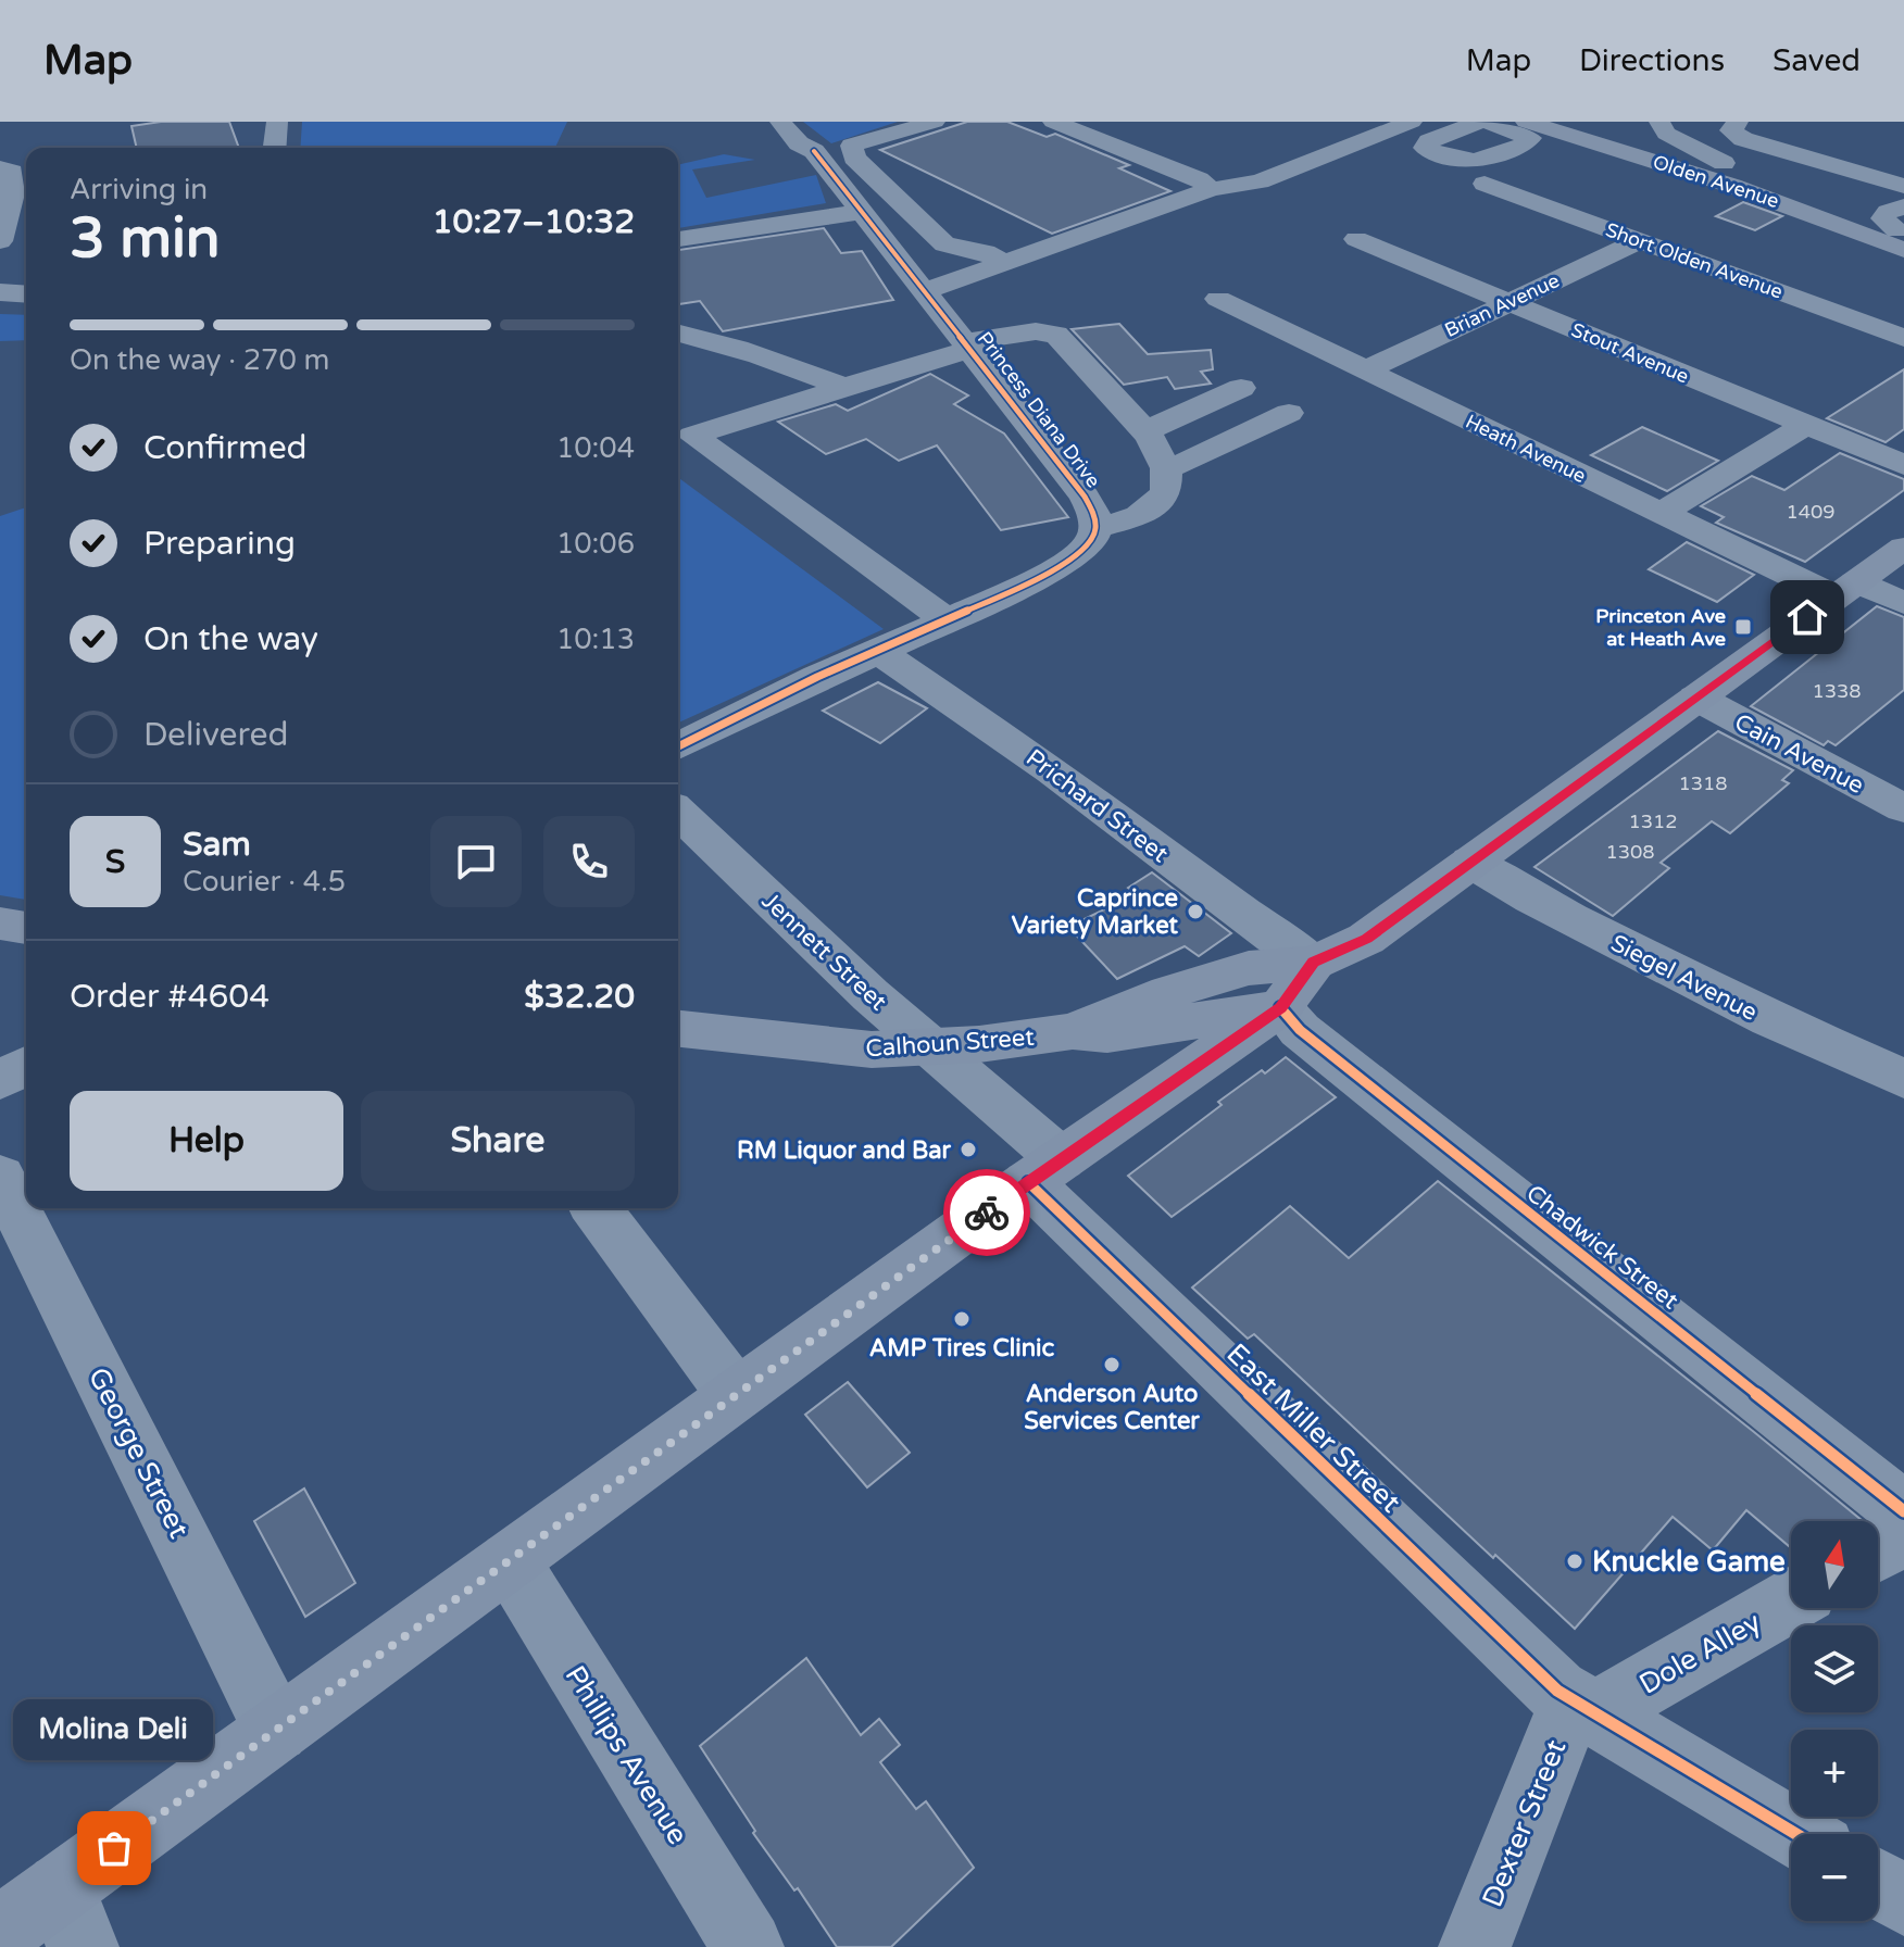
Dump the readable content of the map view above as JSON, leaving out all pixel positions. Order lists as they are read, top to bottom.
{
  "streets": {
    "main road": ["Olden Avenue", "Calhoun Street"],
    "street": [
      "Short Olden Avenue",
      "Brian Avenue",
      "Stout Avenue",
      "Princess Diana Drive",
      "Heath Avenue",
      "Cain Avenue",
      "Prichard Street",
      "Jennett Street",
      "Siegel Avenue",
      "Chadwick Street",
      "East Miller Street",
      "George Street",
      "Dole Alley",
      "Phillips Avenue",
      "Dexter Street"
    ]
  },
  "crossings": [
    ["Short Olden Avenue", "Brian Avenue"],
    ["Brian Avenue", "Stout Avenue"],
    ["Brian Avenue", "Heath Avenue"],
    ["Prichard Street", "Calhoun Street"],
    ["Prichard Street", "Chadwick Street"],
    ["Jennett Street", "Calhoun Street"],
    ["Jennett Street", "East Miller Street"],
    ["Calhoun Street", "Chadwick Street"],
    ["East Miller Street", "Dole Alley"],
    ["East Miller Street", "Dexter Street"],
    ["Dole Alley", "Dexter Street"]
  ],
  "places": {
    "transit": ["Princeton Ave at Heath Ave"],
    "other": [
      "Caprince Variety Market",
      "RM Liquor and Bar",
      "AMP Tires Clinic",
      "Anderson Auto Services Center",
      "Knuckle Game",
      "Molina Deli"
    ]
  },
  "house_numbers": [
    "1409",
    "1338",
    "1318",
    "1312",
    "1308"
  ],
  "north": "top",
  "page": {
    "header": "Map",
    "nav": ["Map", "Directions", "Saved"],
    "heading": ["3 min", "Arriving in", "10:27–10:32"],
    "panel": [
      "Sam",
      "Courier · 4.5",
      "Order #4604",
      "$32.20"
    ],
    "bar": "On the way · 270 m",
    "list": [
      ["Confirmed", "10:04"],
      ["Preparing", "10:06"],
      ["On the way", "10:13"],
      "Delivered"
    ],
    "round": "S",
    "buttons": ["Help", "Share"],
    "map_buttons": ["+", "−"],
    "bubble": "Molina Deli"
  }
}
